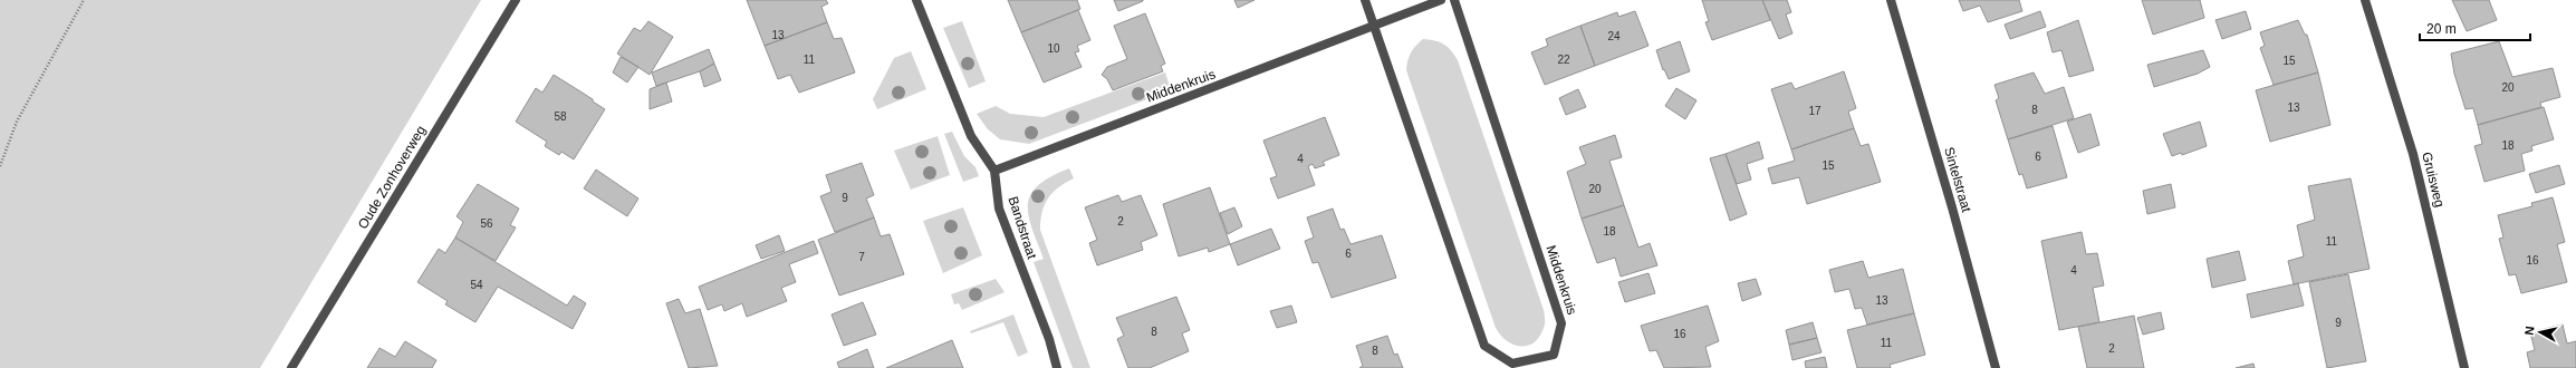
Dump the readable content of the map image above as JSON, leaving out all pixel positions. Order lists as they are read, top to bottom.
{
  "streets": {
    "street": [
      "Middenkruis",
      "Oude Zonhoverweg",
      "Sintelstraat",
      "Gruisweg",
      "Bandstraat"
    ]
  },
  "crossings": [
    ["Middenkruis", "Bandstraat"]
  ],
  "house_numbers": [
    "13",
    "24",
    "10",
    "11",
    "22",
    "15",
    "20",
    "13",
    "8",
    "17",
    "58",
    "18",
    "6",
    "4",
    "15",
    "20",
    "9",
    "2",
    "56",
    "18",
    "11",
    "6",
    "7",
    "16",
    "4",
    "54",
    "13",
    "9",
    "8",
    "16",
    "11",
    "2",
    "8"
  ],
  "scale_bar": "20 m",
  "north": "left"
}
